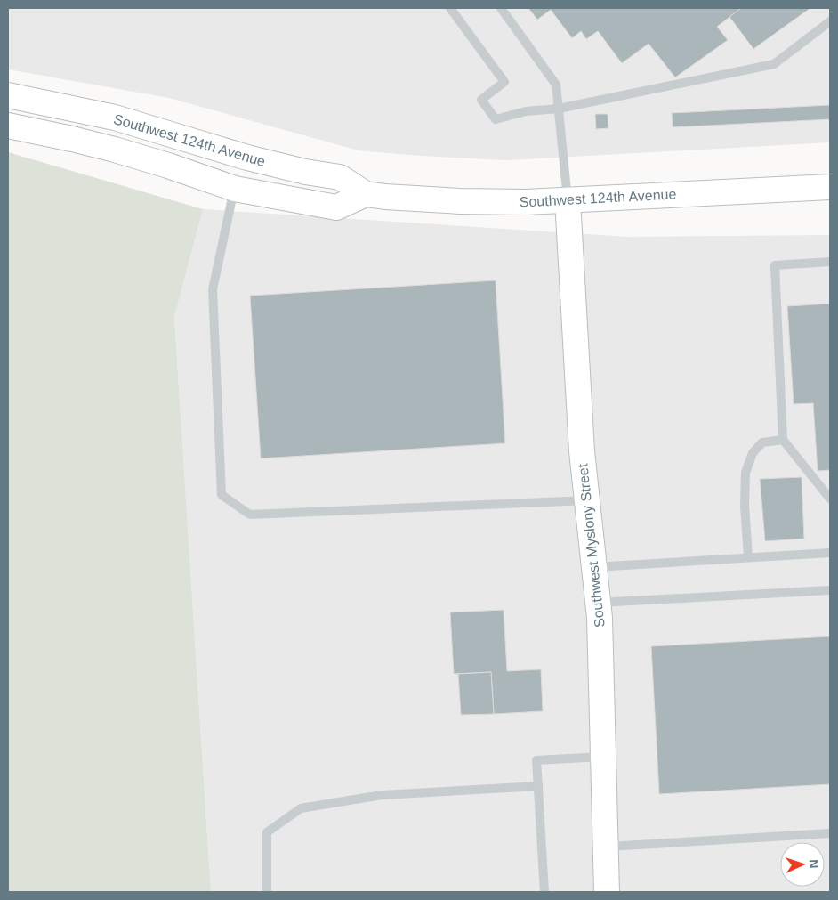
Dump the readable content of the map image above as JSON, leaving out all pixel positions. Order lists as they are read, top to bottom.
{
  "streets": {
    "main road": ["Southwest 124th Avenue", "Southwest Myslony Street"]
  },
  "crossings": [
    ["Southwest 124th Avenue", "Southwest Myslony Street"]
  ],
  "north": "right"
}
